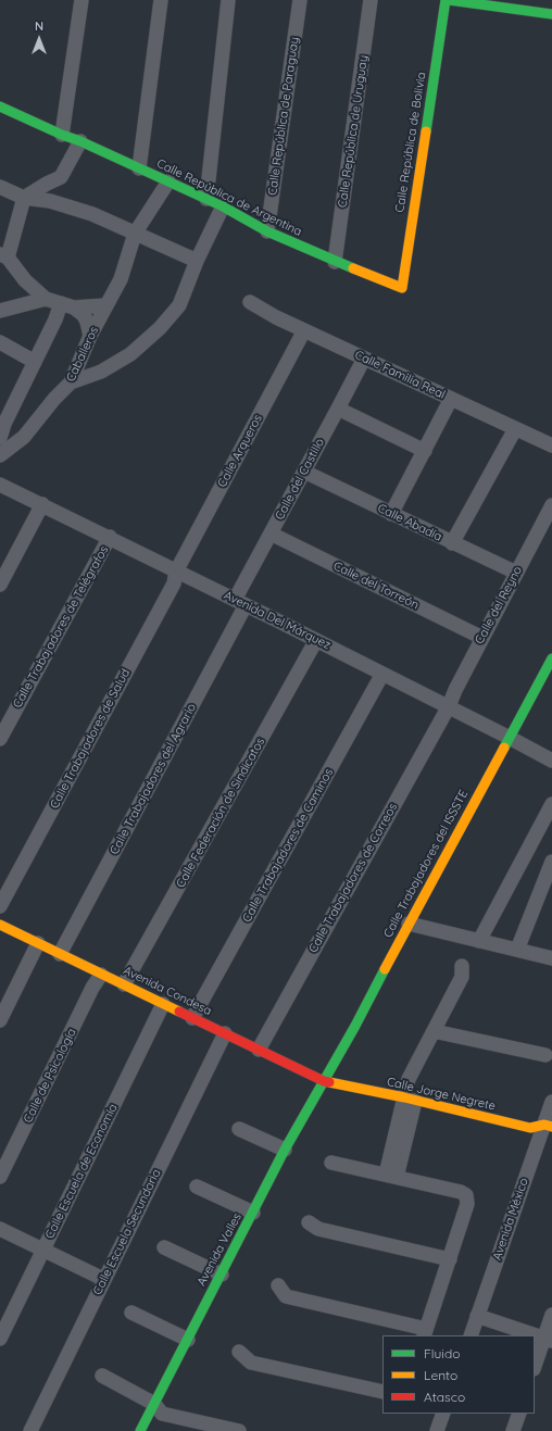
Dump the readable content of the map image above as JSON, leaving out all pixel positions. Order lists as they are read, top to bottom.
{
  "streets": {
    "street": [
      "Calle República de Paraguay",
      "Calle República de Uruguay",
      "Calle República de Bolivia",
      "Calle República de Argentina",
      "Caballeros",
      "Calle Familia Real",
      "Calle Arqueros",
      "Calle del Castillo",
      "Calle Abadía",
      "Calle del Torreón",
      "Calle del Reyno",
      "Avenida Del Márquez",
      "Calle Trabajadores de Telégrafos",
      "Calle Trabajadores de Salud",
      "Calle Trabajadores del Agrario",
      "Calle Federación de Sindicatos",
      "Calle Trabajadores de Caminos",
      "Calle Trabajadores del ISSSTE",
      "Calle Trabajadores de Correos",
      "Avenida Condesa",
      "Calle de Psicología",
      "Calle Jorge Negrete",
      "Calle Escuela de Economía",
      "Avenida México",
      "Calle Escuela Secundaria",
      "Avenida Valles"
    ]
  },
  "crossings": [
    ["Calle República de Paraguay", "Calle República de Argentina"],
    ["Calle República de Uruguay", "Calle República de Argentina"],
    ["Calle República de Bolivia", "Calle República de Argentina"],
    ["Calle República de Argentina", "Caballeros"],
    ["Calle Familia Real", "Calle Arqueros"],
    ["Calle Familia Real", "Calle del Castillo"],
    ["Calle Arqueros", "Avenida Del Márquez"],
    ["Calle Arqueros", "Calle Trabajadores de Salud"],
    ["Calle del Castillo", "Calle Abadía"],
    ["Calle del Castillo", "Calle del Torreón"],
    ["Calle del Castillo", "Avenida Del Márquez"],
    ["Calle del Castillo", "Calle Trabajadores del Agrario"],
    ["Calle Abadía", "Calle del Reyno"],
    ["Calle del Torreón", "Calle del Reyno"],
    ["Calle del Reyno", "Avenida Del Márquez"],
    ["Calle del Reyno", "Calle Trabajadores de Correos"],
    ["Avenida Del Márquez", "Calle Trabajadores de Telégrafos"],
    ["Avenida Del Márquez", "Calle Trabajadores de Salud"],
    ["Avenida Del Márquez", "Calle Trabajadores del Agrario"],
    ["Avenida Del Márquez", "Calle Federación de Sindicatos"],
    ["Avenida Del Márquez", "Calle Trabajadores de Caminos"],
    ["Avenida Del Márquez", "Calle Trabajadores del ISSSTE"],
    ["Avenida Del Márquez", "Calle Trabajadores de Correos"],
    ["Calle Trabajadores del Agrario", "Avenida Condesa"],
    ["Calle Federación de Sindicatos", "Avenida Condesa"],
    ["Calle Trabajadores de Caminos", "Avenida Condesa"],
    ["Calle Trabajadores del ISSSTE", "Avenida Condesa"],
    ["Calle Trabajadores del ISSSTE", "Calle Jorge Negrete"],
    ["Calle Trabajadores del ISSSTE", "Avenida Valles"],
    ["Calle Trabajadores de Correos", "Avenida Condesa"],
    ["Avenida Condesa", "Calle de Psicología"],
    ["Avenida Condesa", "Calle Jorge Negrete"],
    ["Avenida Condesa", "Calle Escuela de Economía"],
    ["Avenida Condesa", "Calle Escuela Secundaria"],
    ["Avenida Condesa", "Avenida Valles"],
    ["Calle Jorge Negrete", "Avenida México"],
    ["Calle Jorge Negrete", "Avenida Valles"]
  ],
  "legend": ["Fluido", "Lento", "Atasco"],
  "north": "top"
}
